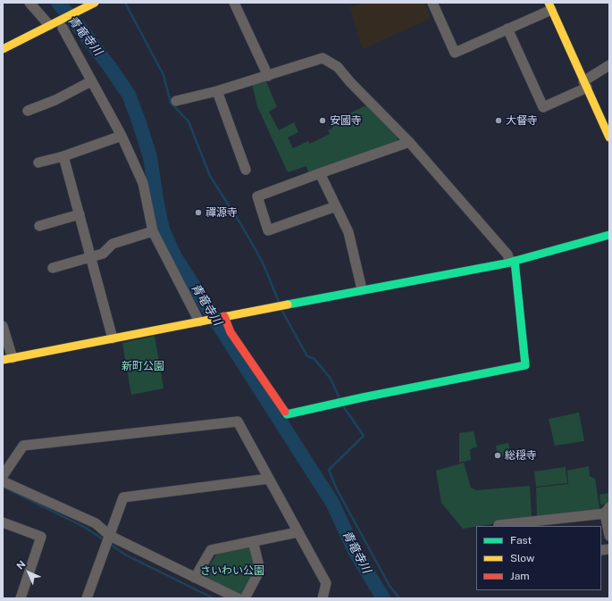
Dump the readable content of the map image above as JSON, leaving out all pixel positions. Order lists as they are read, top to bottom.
{
  "water": ["青竜寺川"],
  "parks": ["新町公園", "さいわい公園"],
  "places": [
    "安國寺",
    "大督寺",
    "禪源寺",
    "総穏寺"
  ],
  "legend": ["Fast", "Slow", "Jam"],
  "north": "top left"
}
